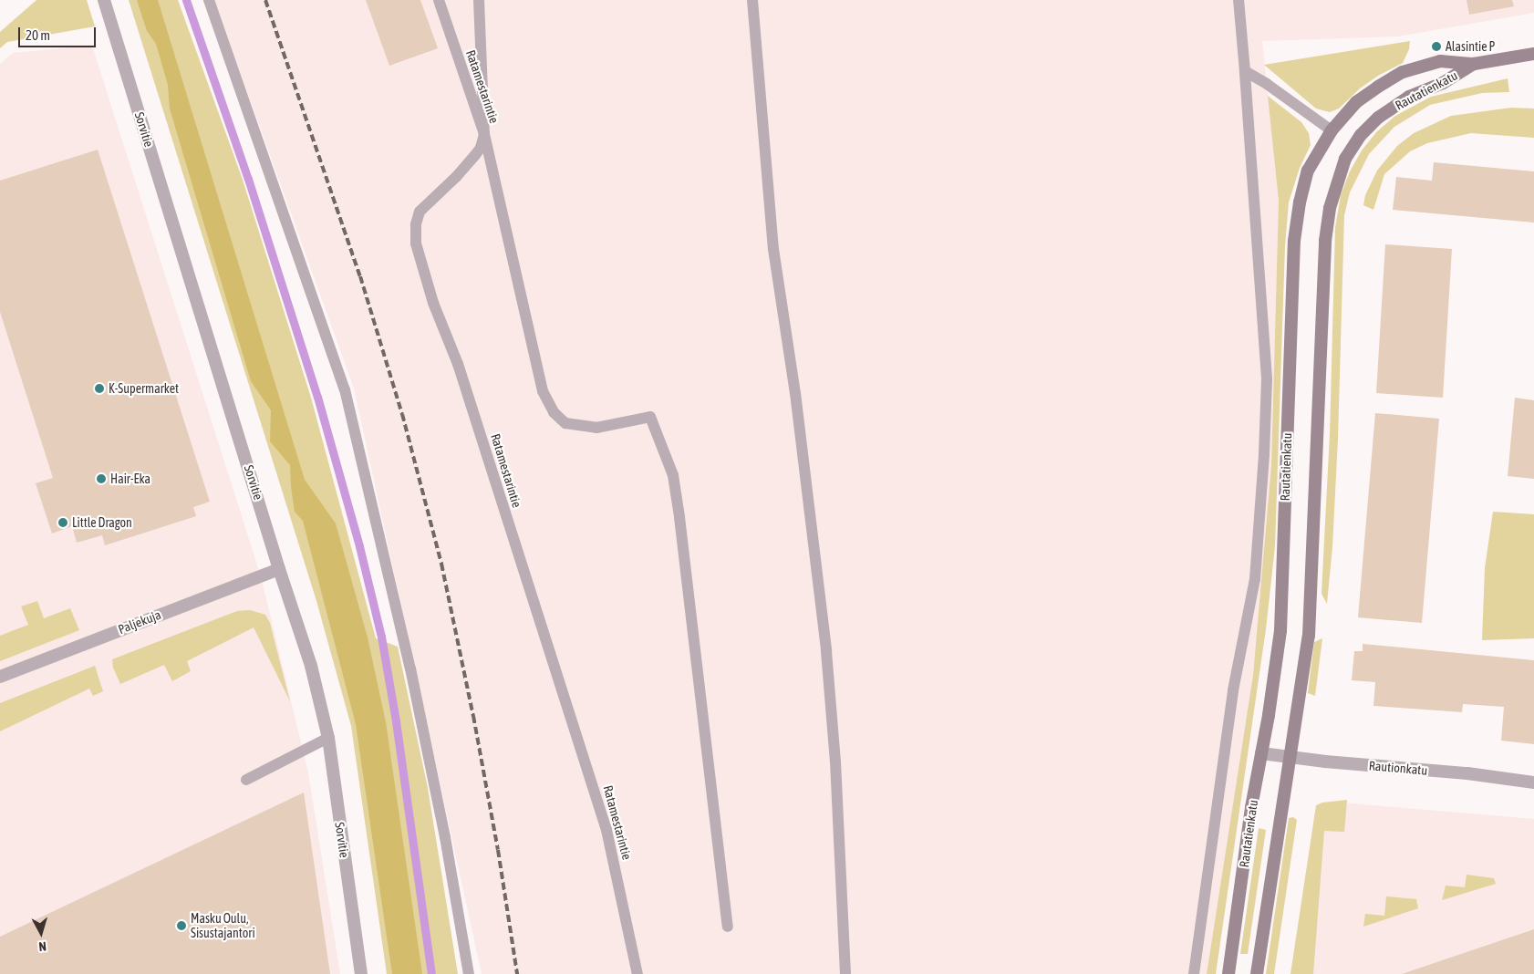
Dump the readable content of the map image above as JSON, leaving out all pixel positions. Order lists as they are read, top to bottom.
{
  "streets": {
    "main road": ["Rautatienkatu"],
    "street": ["Sorvitie", "Paljekuja", "Rautionkatu"],
    "lane": ["Ratamestarintie"]
  },
  "crossings": [
    ["Rautatienkatu", "Rautionkatu"],
    ["Sorvitie", "Paljekuja"]
  ],
  "places": [
    "Alasintie P",
    "K-Supermarket",
    "Hair-Eka",
    "Little Dragon",
    "Masku Oulu, Sisustajantori"
  ],
  "scale_bar": "20 m",
  "north": "bottom"
}
